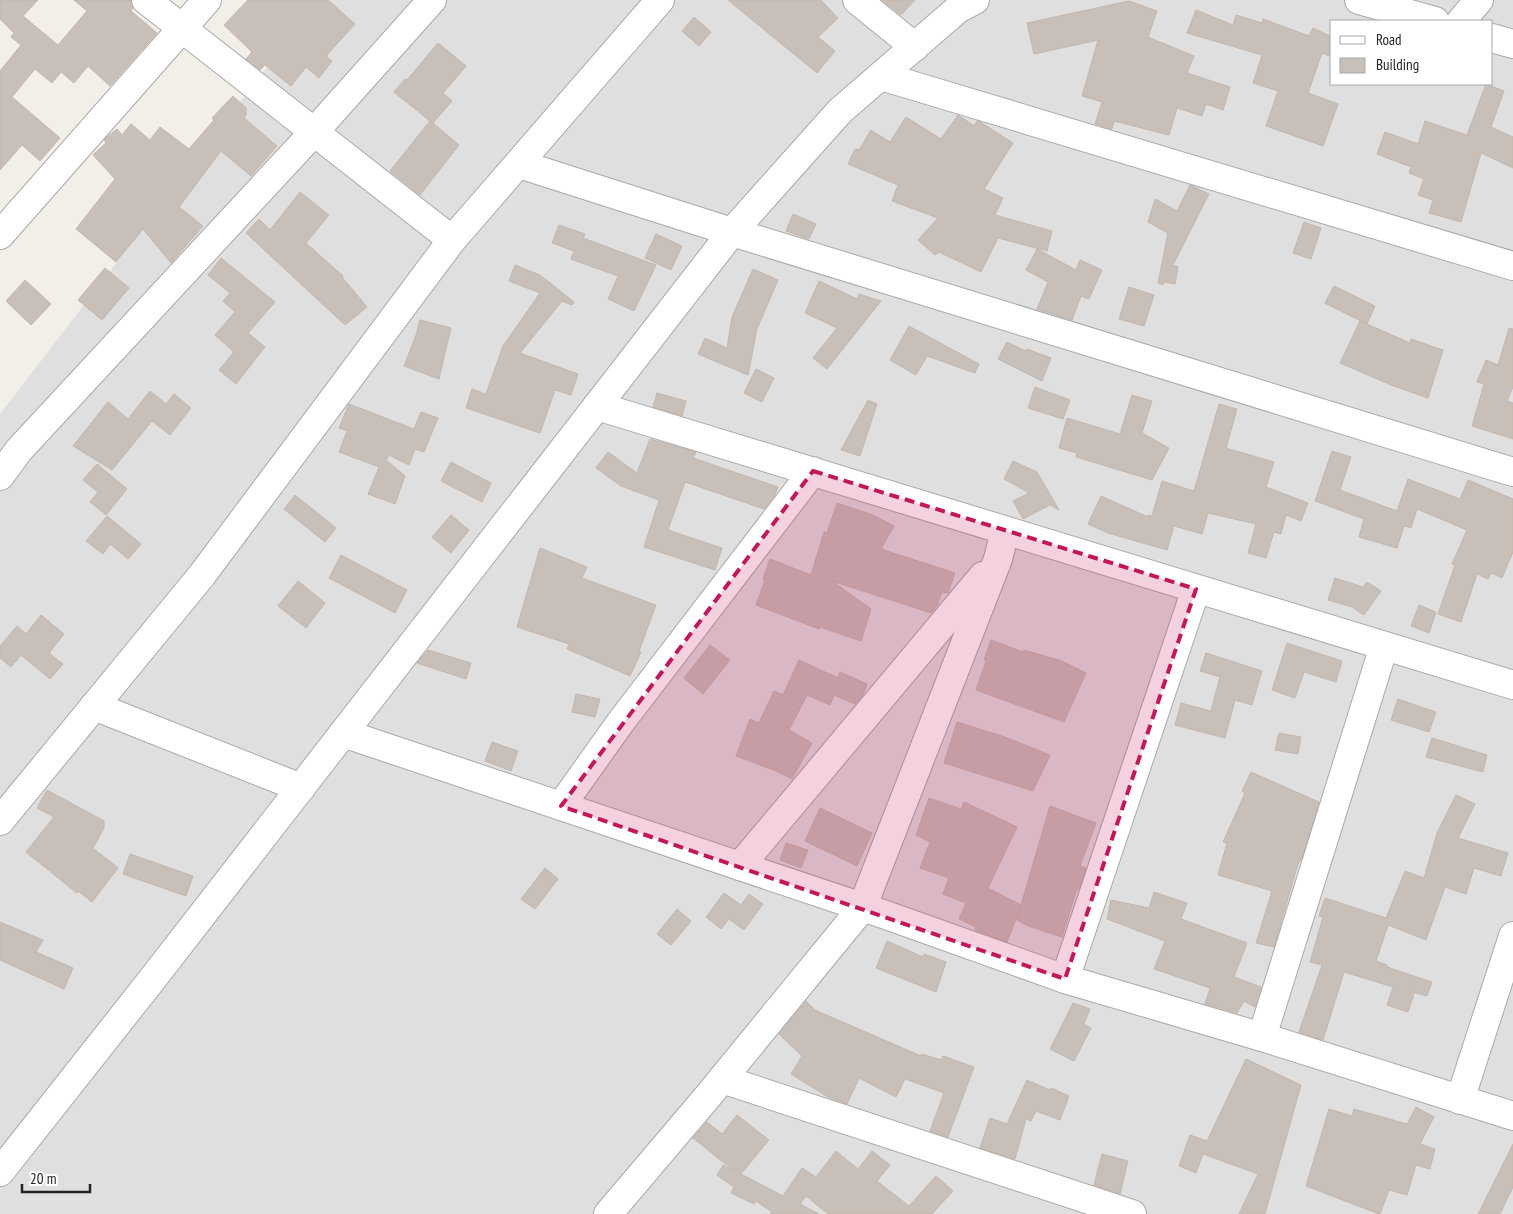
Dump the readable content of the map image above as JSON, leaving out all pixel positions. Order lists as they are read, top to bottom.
{
  "legend": ["Road", "Building"],
  "scale_bar": "20 m"
}
